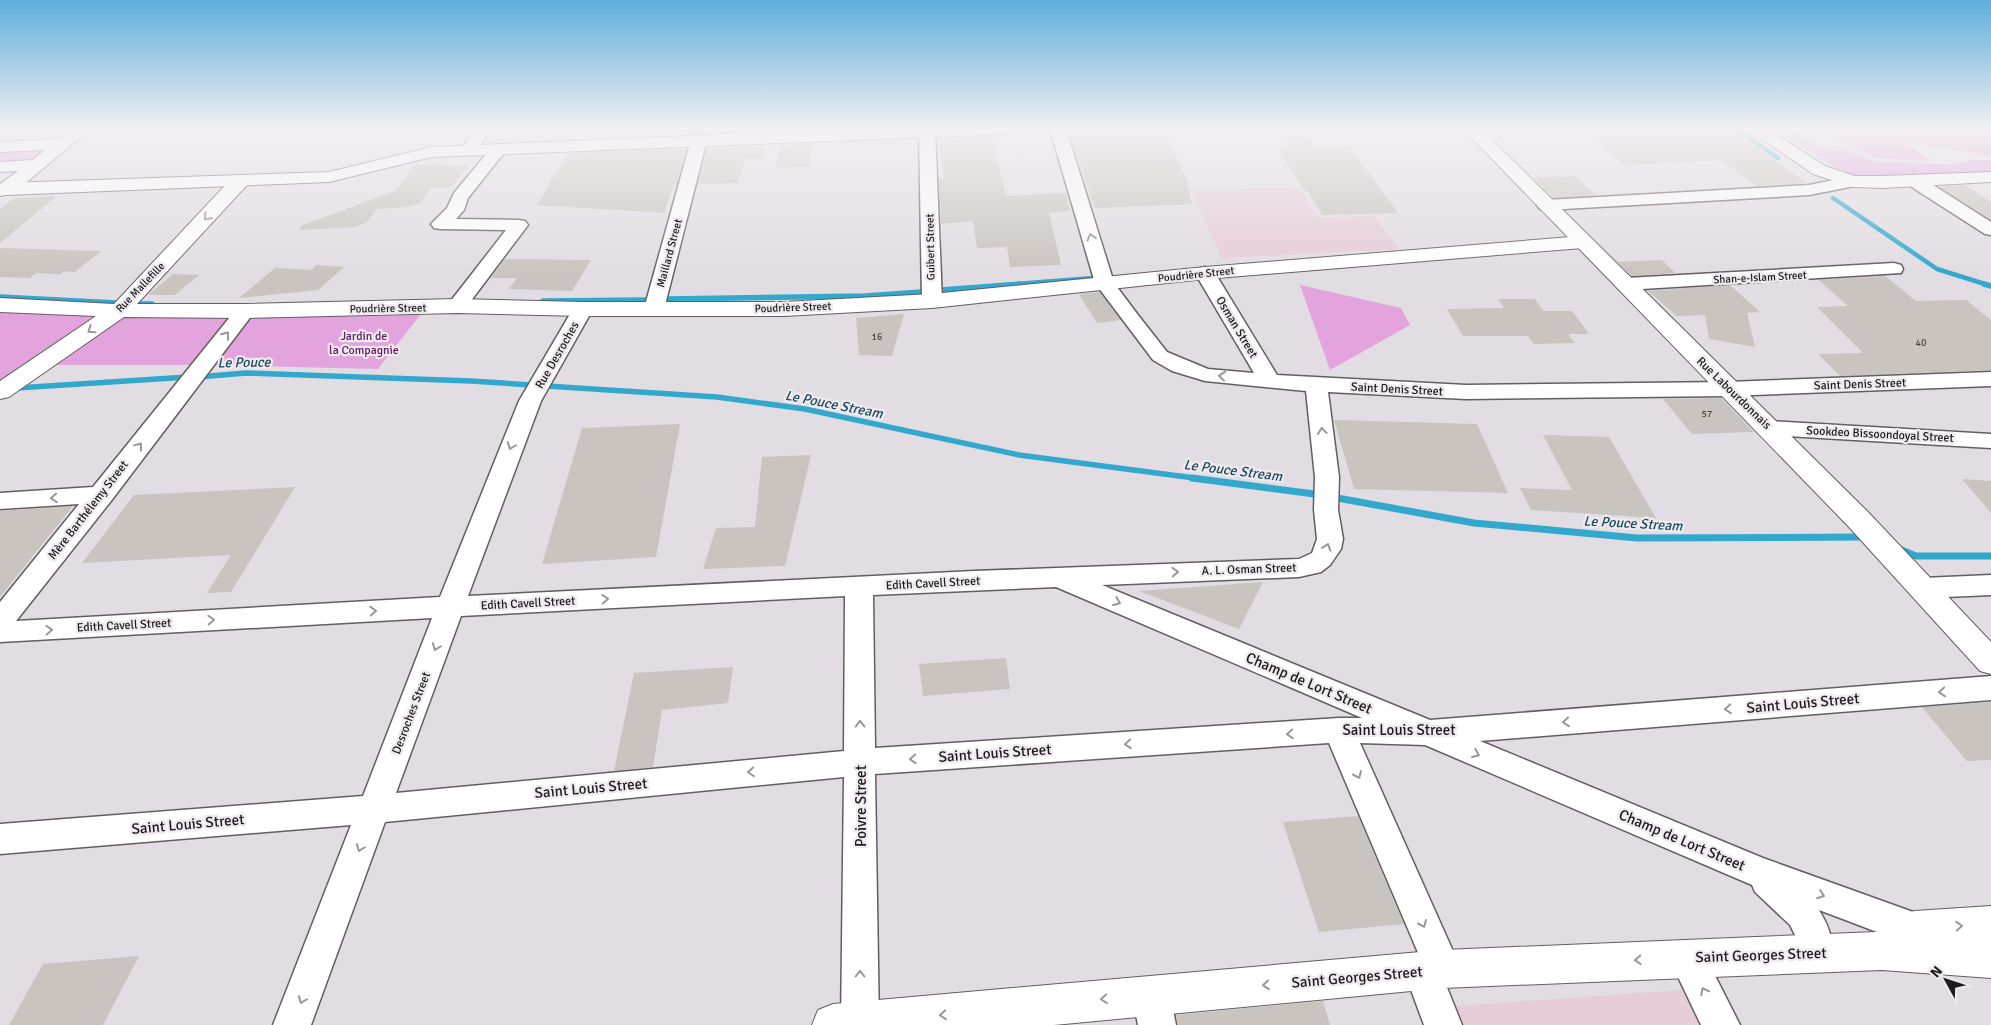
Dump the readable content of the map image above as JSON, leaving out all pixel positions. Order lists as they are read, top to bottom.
{
  "streets": {
    "street": [
      "Guibert Street",
      "Maillard Street",
      "Poudrière Street",
      "Shan-e-Islam Street",
      "Rue Mallefille",
      "Osman Street",
      "Rue Desroches",
      "Saint Denis Street",
      "Rue Labourdonnais",
      "Sookdeo Bissoondoyal Street",
      "Mère Barthélemy Street",
      "A. L. Osman Street",
      "Edith Cavell Street",
      "Champ de Lort Street",
      "Saint Louis Street",
      "Desroches Street",
      "Poivre Street",
      "Saint Georges Street"
    ]
  },
  "crossings": [
    ["Guibert Street", "Poudrière Street"],
    ["Maillard Street", "Poudrière Street"],
    ["Poudrière Street", "Rue Mallefille"],
    ["Poudrière Street", "Osman Street"],
    ["Poudrière Street", "Rue Desroches"],
    ["Poudrière Street", "Saint Denis Street"],
    ["Poudrière Street", "Rue Labourdonnais"],
    ["Poudrière Street", "Mère Barthélemy Street"],
    ["Shan-e-Islam Street", "Rue Labourdonnais"],
    ["Osman Street", "Saint Denis Street"],
    ["Rue Desroches", "Desroches Street"],
    ["Saint Denis Street", "Rue Labourdonnais"],
    ["Saint Denis Street", "A. L. Osman Street"],
    ["Rue Labourdonnais", "Sookdeo Bissoondoyal Street"],
    ["A. L. Osman Street", "Edith Cavell Street"],
    ["A. L. Osman Street", "Champ de Lort Street"],
    ["Edith Cavell Street", "Champ de Lort Street"],
    ["Edith Cavell Street", "Desroches Street"],
    ["Edith Cavell Street", "Poivre Street"],
    ["Champ de Lort Street", "Saint Louis Street"],
    ["Champ de Lort Street", "Saint Georges Street"],
    ["Saint Louis Street", "Desroches Street"],
    ["Saint Louis Street", "Poivre Street"],
    ["Poivre Street", "Saint Georges Street"]
  ],
  "one_way": [
    "Rue Mallefille",
    "Mère Barthélemy Street",
    "Edith Cavell Street",
    "Champ de Lort Street",
    "Saint Louis Street",
    "Desroches Street",
    "Poivre Street",
    "Saint Georges Street"
  ],
  "water": ["Le Pouce", "Le Pouce Stream"],
  "parks": ["Jardin de la Compagnie"],
  "house_numbers": ["16", "40", "57"],
  "north": "top left"
}
